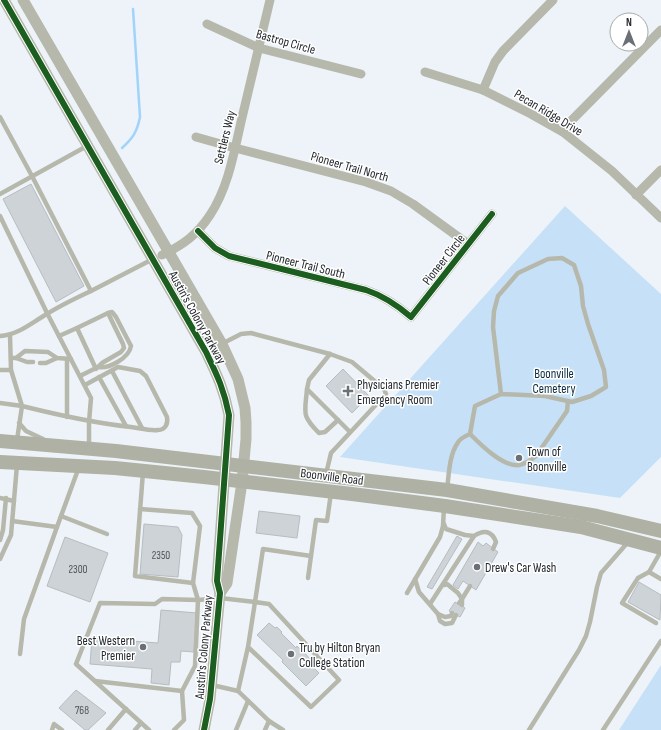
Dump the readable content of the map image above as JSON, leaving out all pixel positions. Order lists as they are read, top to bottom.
{
  "streets": {
    "main road": ["Boonville Road"],
    "street": [
      "Bastrop Circle",
      "Pecan Ridge Drive",
      "Settlers Way",
      "Pioneer Trail North",
      "Pioneer Circle",
      "Pioneer Trail South",
      "Austin's Colony Parkway"
    ]
  },
  "crossings": [
    ["Bastrop Circle", "Settlers Way"],
    ["Settlers Way", "Pioneer Trail North"],
    ["Settlers Way", "Pioneer Trail South"],
    ["Settlers Way", "Austin's Colony Parkway"],
    ["Pioneer Trail North", "Pioneer Circle"],
    ["Pioneer Circle", "Pioneer Trail South"],
    ["Austin's Colony Parkway", "Boonville Road"]
  ],
  "parks": ["Boonville Cemetery"],
  "places": {
    "health": ["Physicians Premier Emergency Room"],
    "other": [
      "Town of Boonville",
      "Drew's Car Wash",
      "Best Western Premier",
      "Tru by Hilton Bryan College Station"
    ]
  },
  "house_numbers": ["2350", "2300", "768"],
  "north": "top"
}
